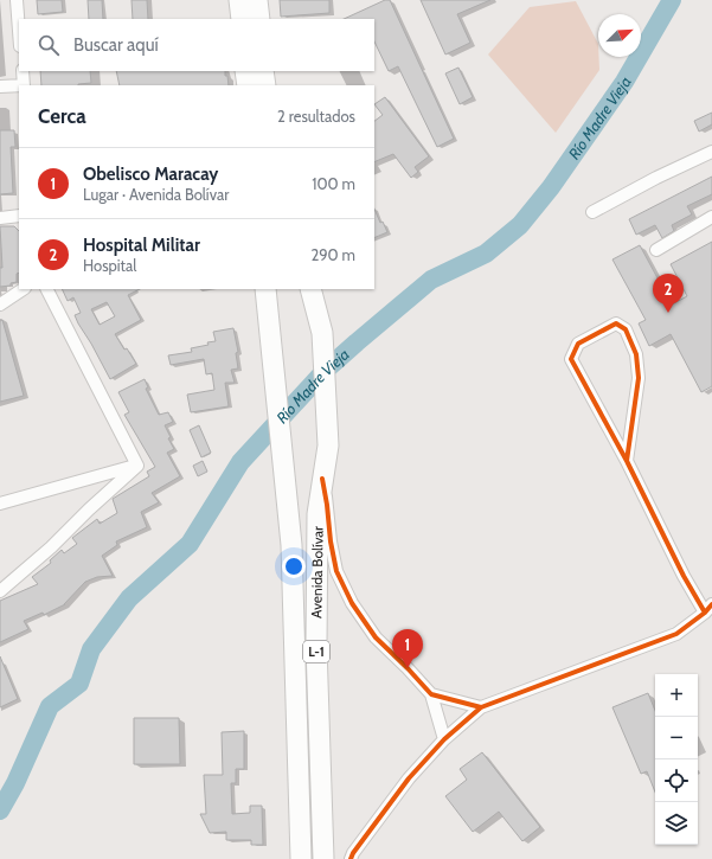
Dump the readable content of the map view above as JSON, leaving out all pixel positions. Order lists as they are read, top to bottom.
{
  "streets": {
    "main road": ["Avenida Bolívar", "L-1"]
  },
  "water": ["Río Madre Vieja"],
  "north": "top right",
  "page": {
    "search": "Buscar aquí",
    "heading": ["Cerca", "2 resultados"],
    "list": [
      {
        "mark": "1",
        "name": "Obelisco Maracay",
        "note": "Lugar · Avenida Bolívar",
        "value": "100 m"
      },
      {
        "mark": "2",
        "name": "Hospital Militar",
        "note": "Hospital",
        "value": "290 m"
      }
    ],
    "pins": ["2", "1"],
    "map_buttons": ["+", "−"]
  }
}
